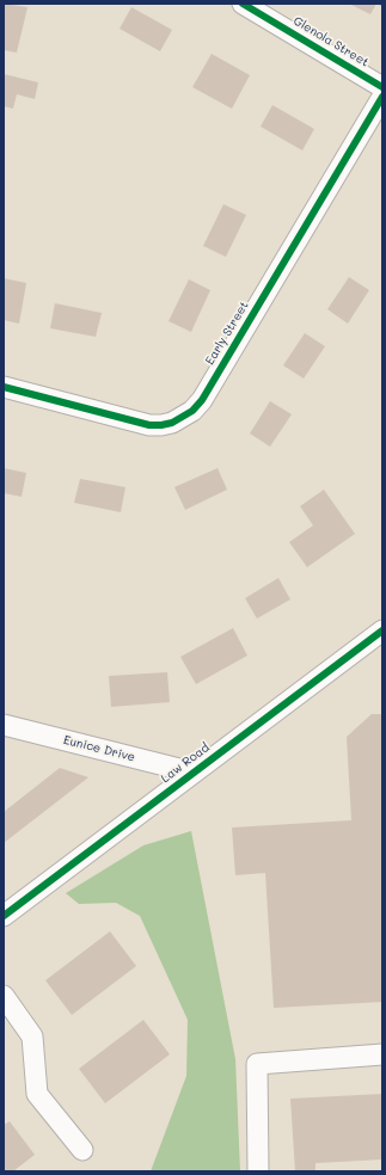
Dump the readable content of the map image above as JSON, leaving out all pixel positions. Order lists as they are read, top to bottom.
{
  "streets": {
    "street": [
      "Glenola Street",
      "Early Street",
      "Eunice Drive",
      "Law Road"
    ]
  },
  "crossings": [
    ["Eunice Drive", "Law Road"]
  ]
}
